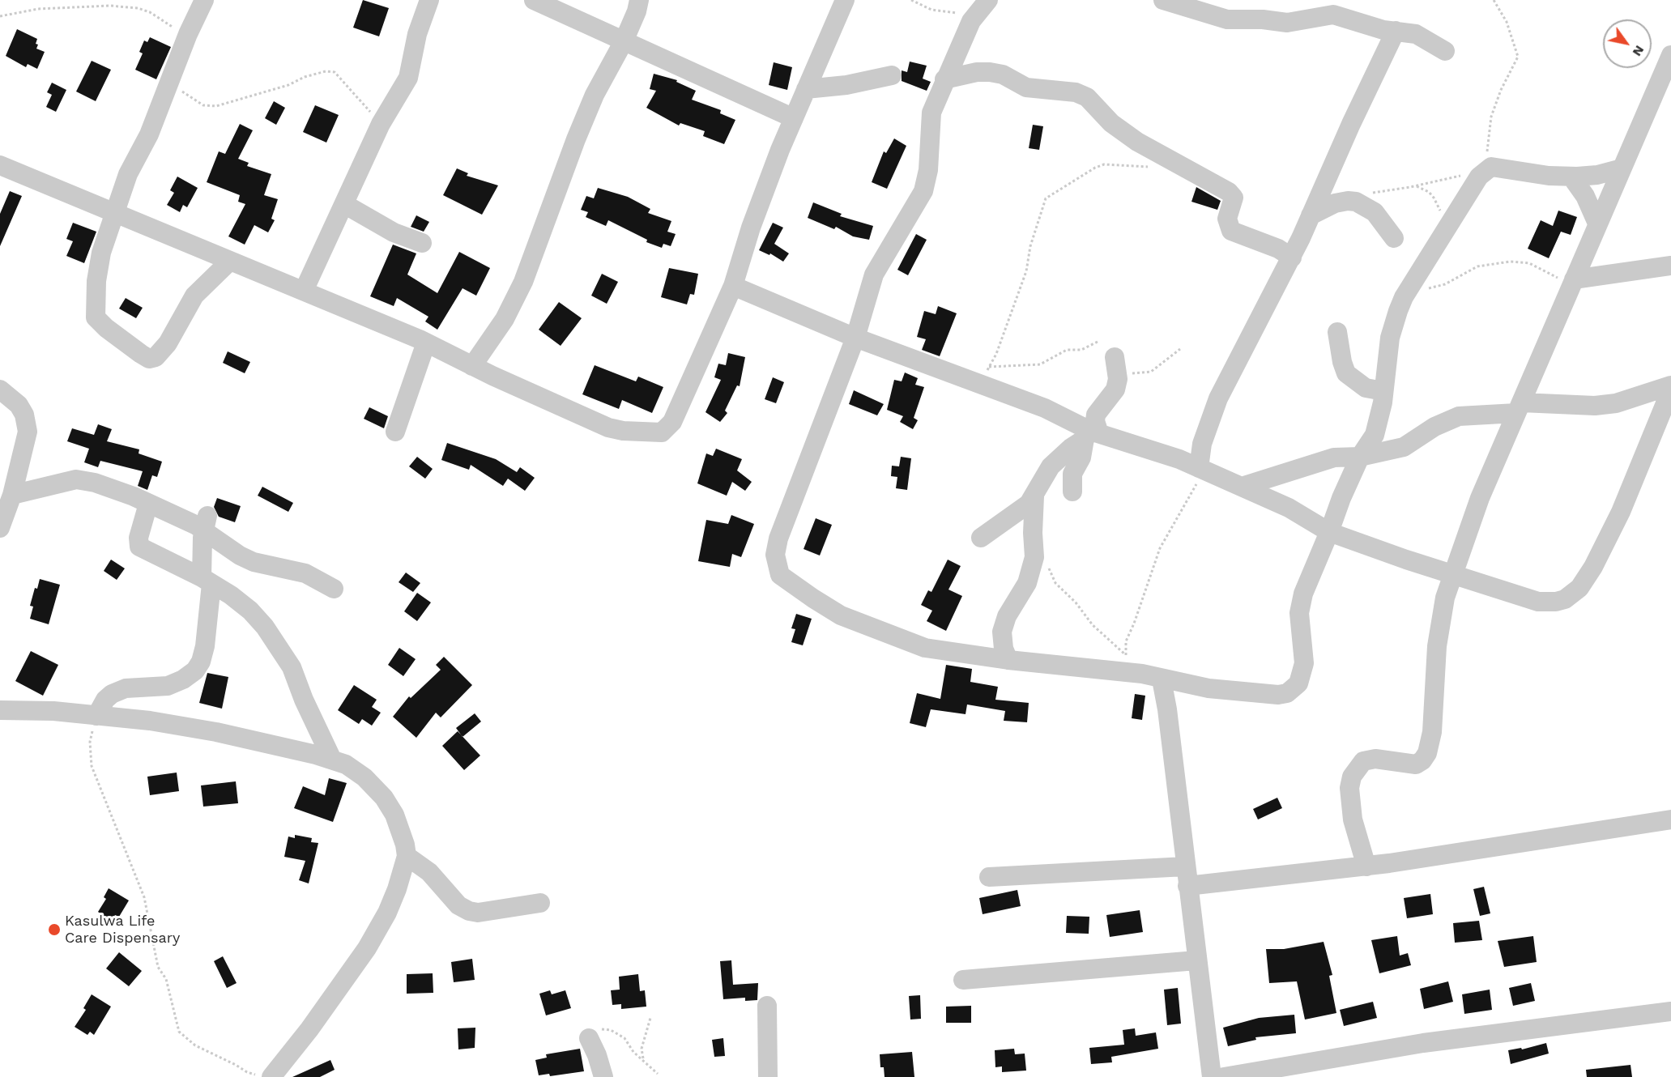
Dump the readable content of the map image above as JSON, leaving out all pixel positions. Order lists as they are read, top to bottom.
{
  "places": ["Kasulwa Life Care Dispensary"],
  "north": "bottom right"
}
